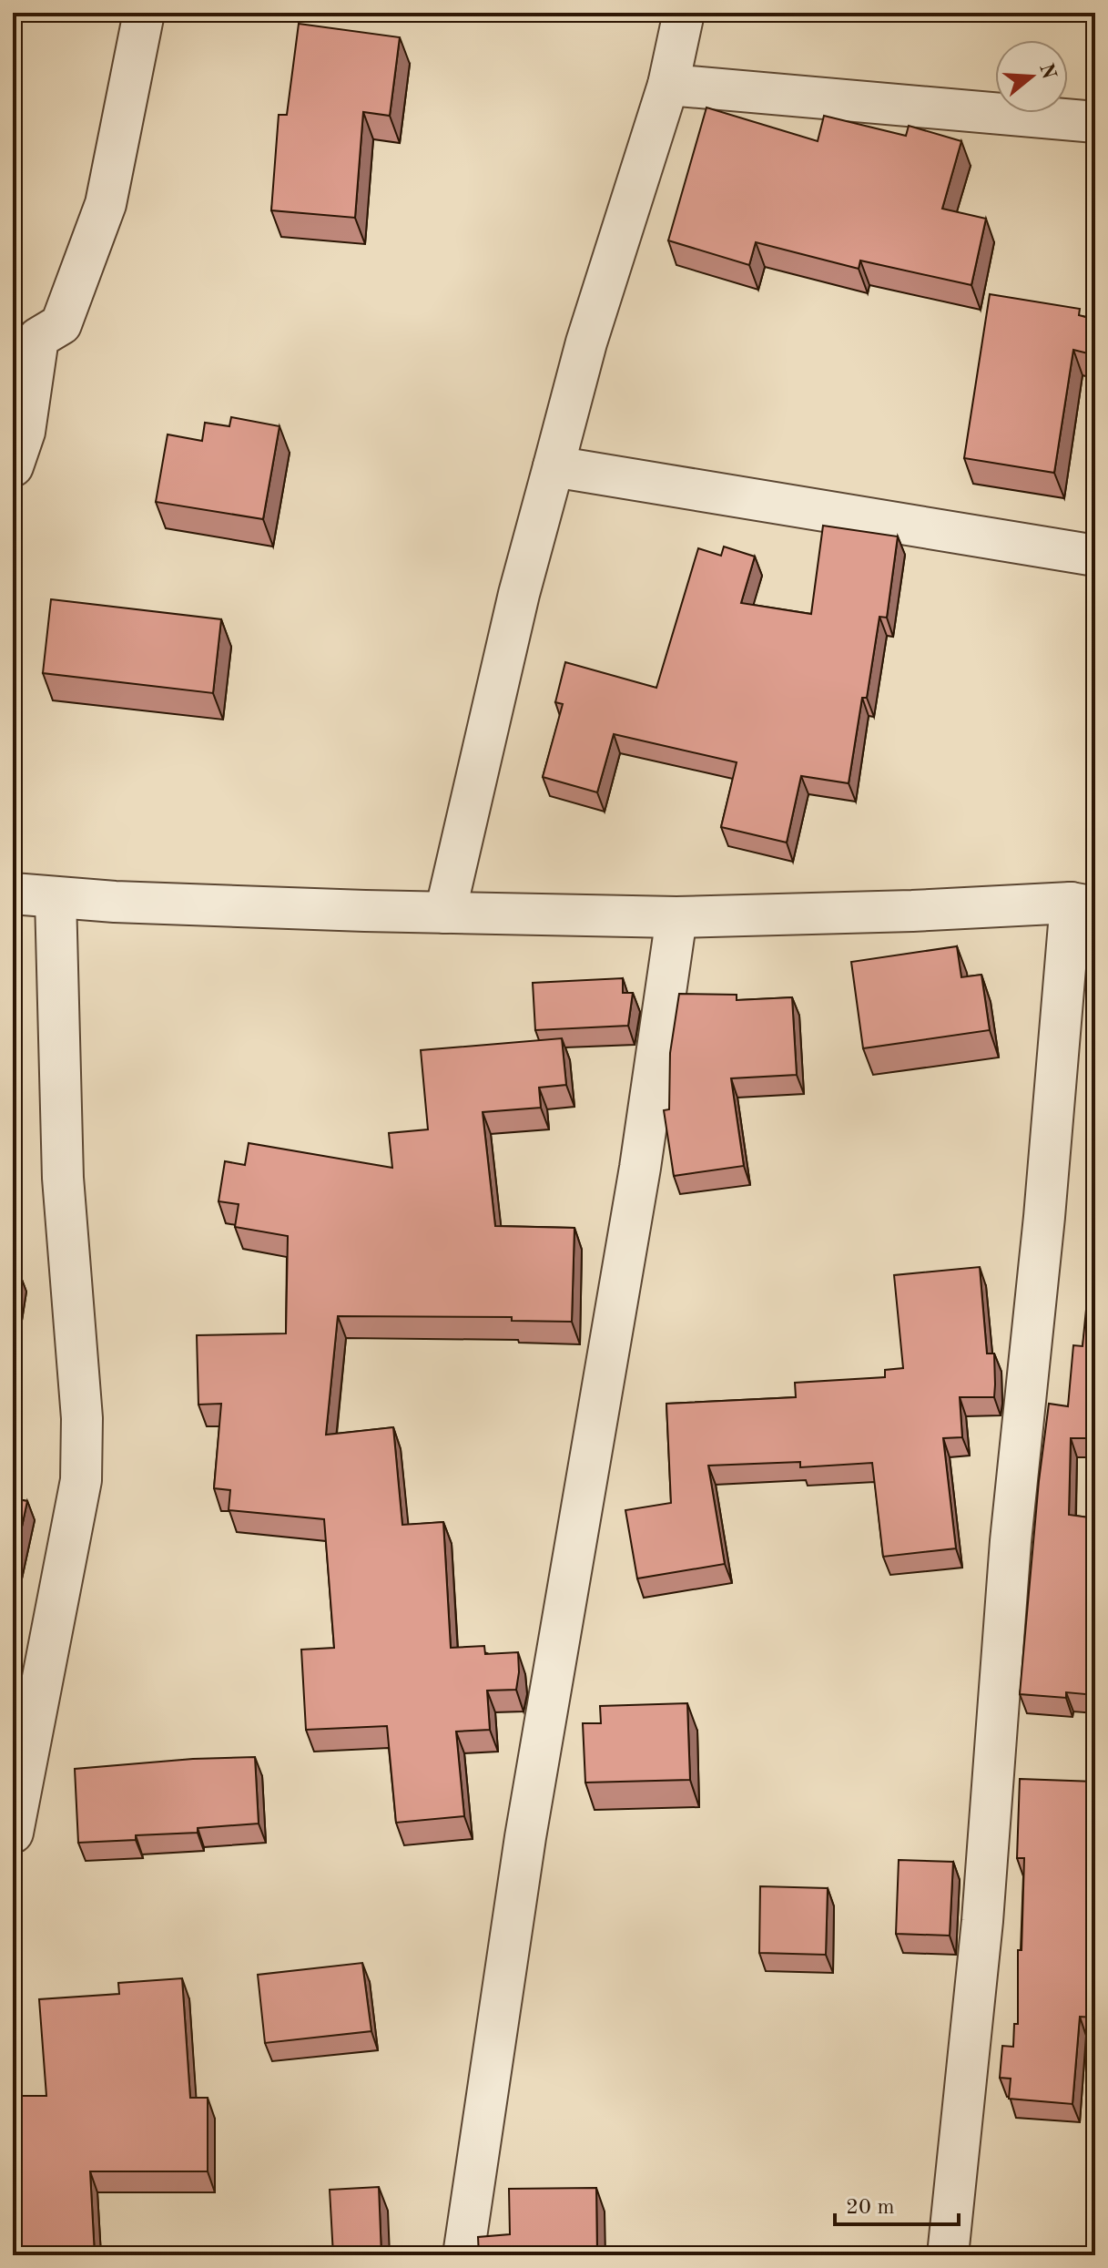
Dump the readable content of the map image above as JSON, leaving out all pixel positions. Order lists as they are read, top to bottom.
{
  "scale_bar": "20 m",
  "north": "right"
}
